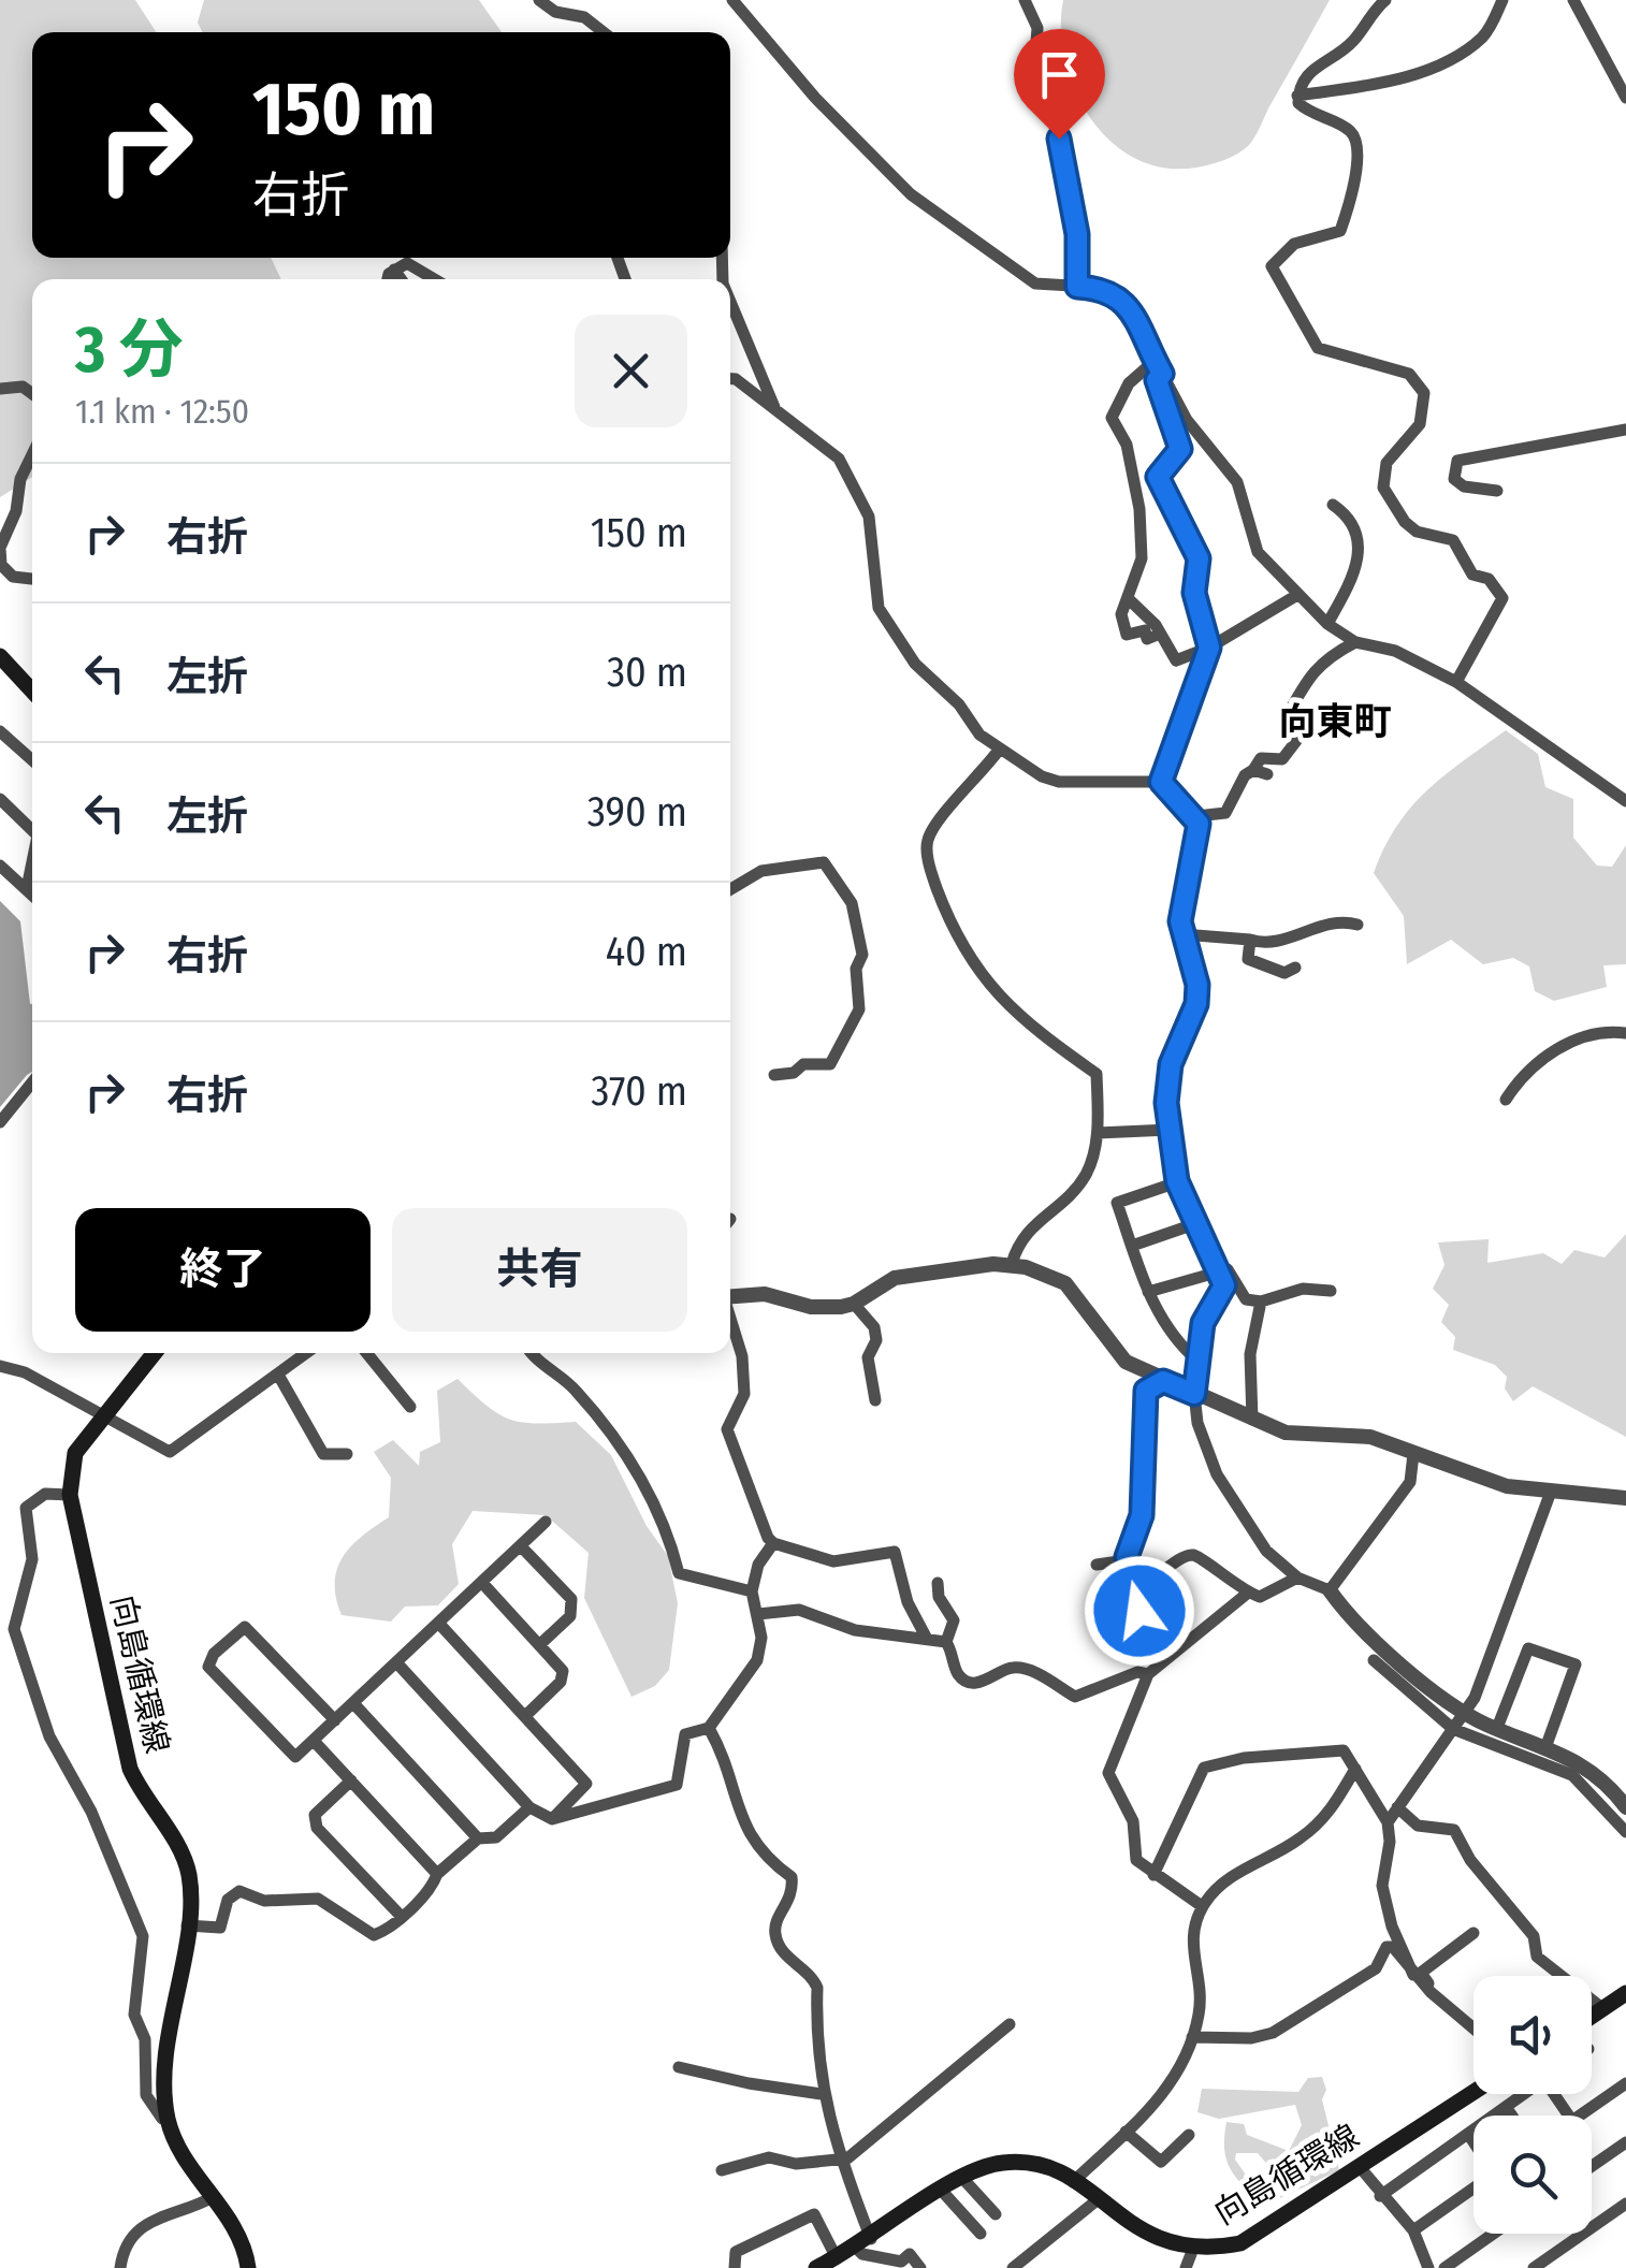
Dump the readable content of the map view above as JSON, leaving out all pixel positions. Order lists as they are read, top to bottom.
{
  "streets": {
    "main road": ["向島循環線"]
  },
  "districts": ["向東町"],
  "page": {
    "turn": ["150 m", "右折"],
    "heading": ["3 分", "1.1 km · 12:50"],
    "list": [
      {
        "name": "右折",
        "value": "150 m"
      },
      {
        "name": "左折",
        "value": "30 m"
      },
      {
        "name": "左折",
        "value": "390 m"
      },
      {
        "name": "右折",
        "value": "40 m"
      },
      {
        "name": "右折",
        "value": "370 m"
      }
    ],
    "buttons": ["終了", "共有"]
  }
}
